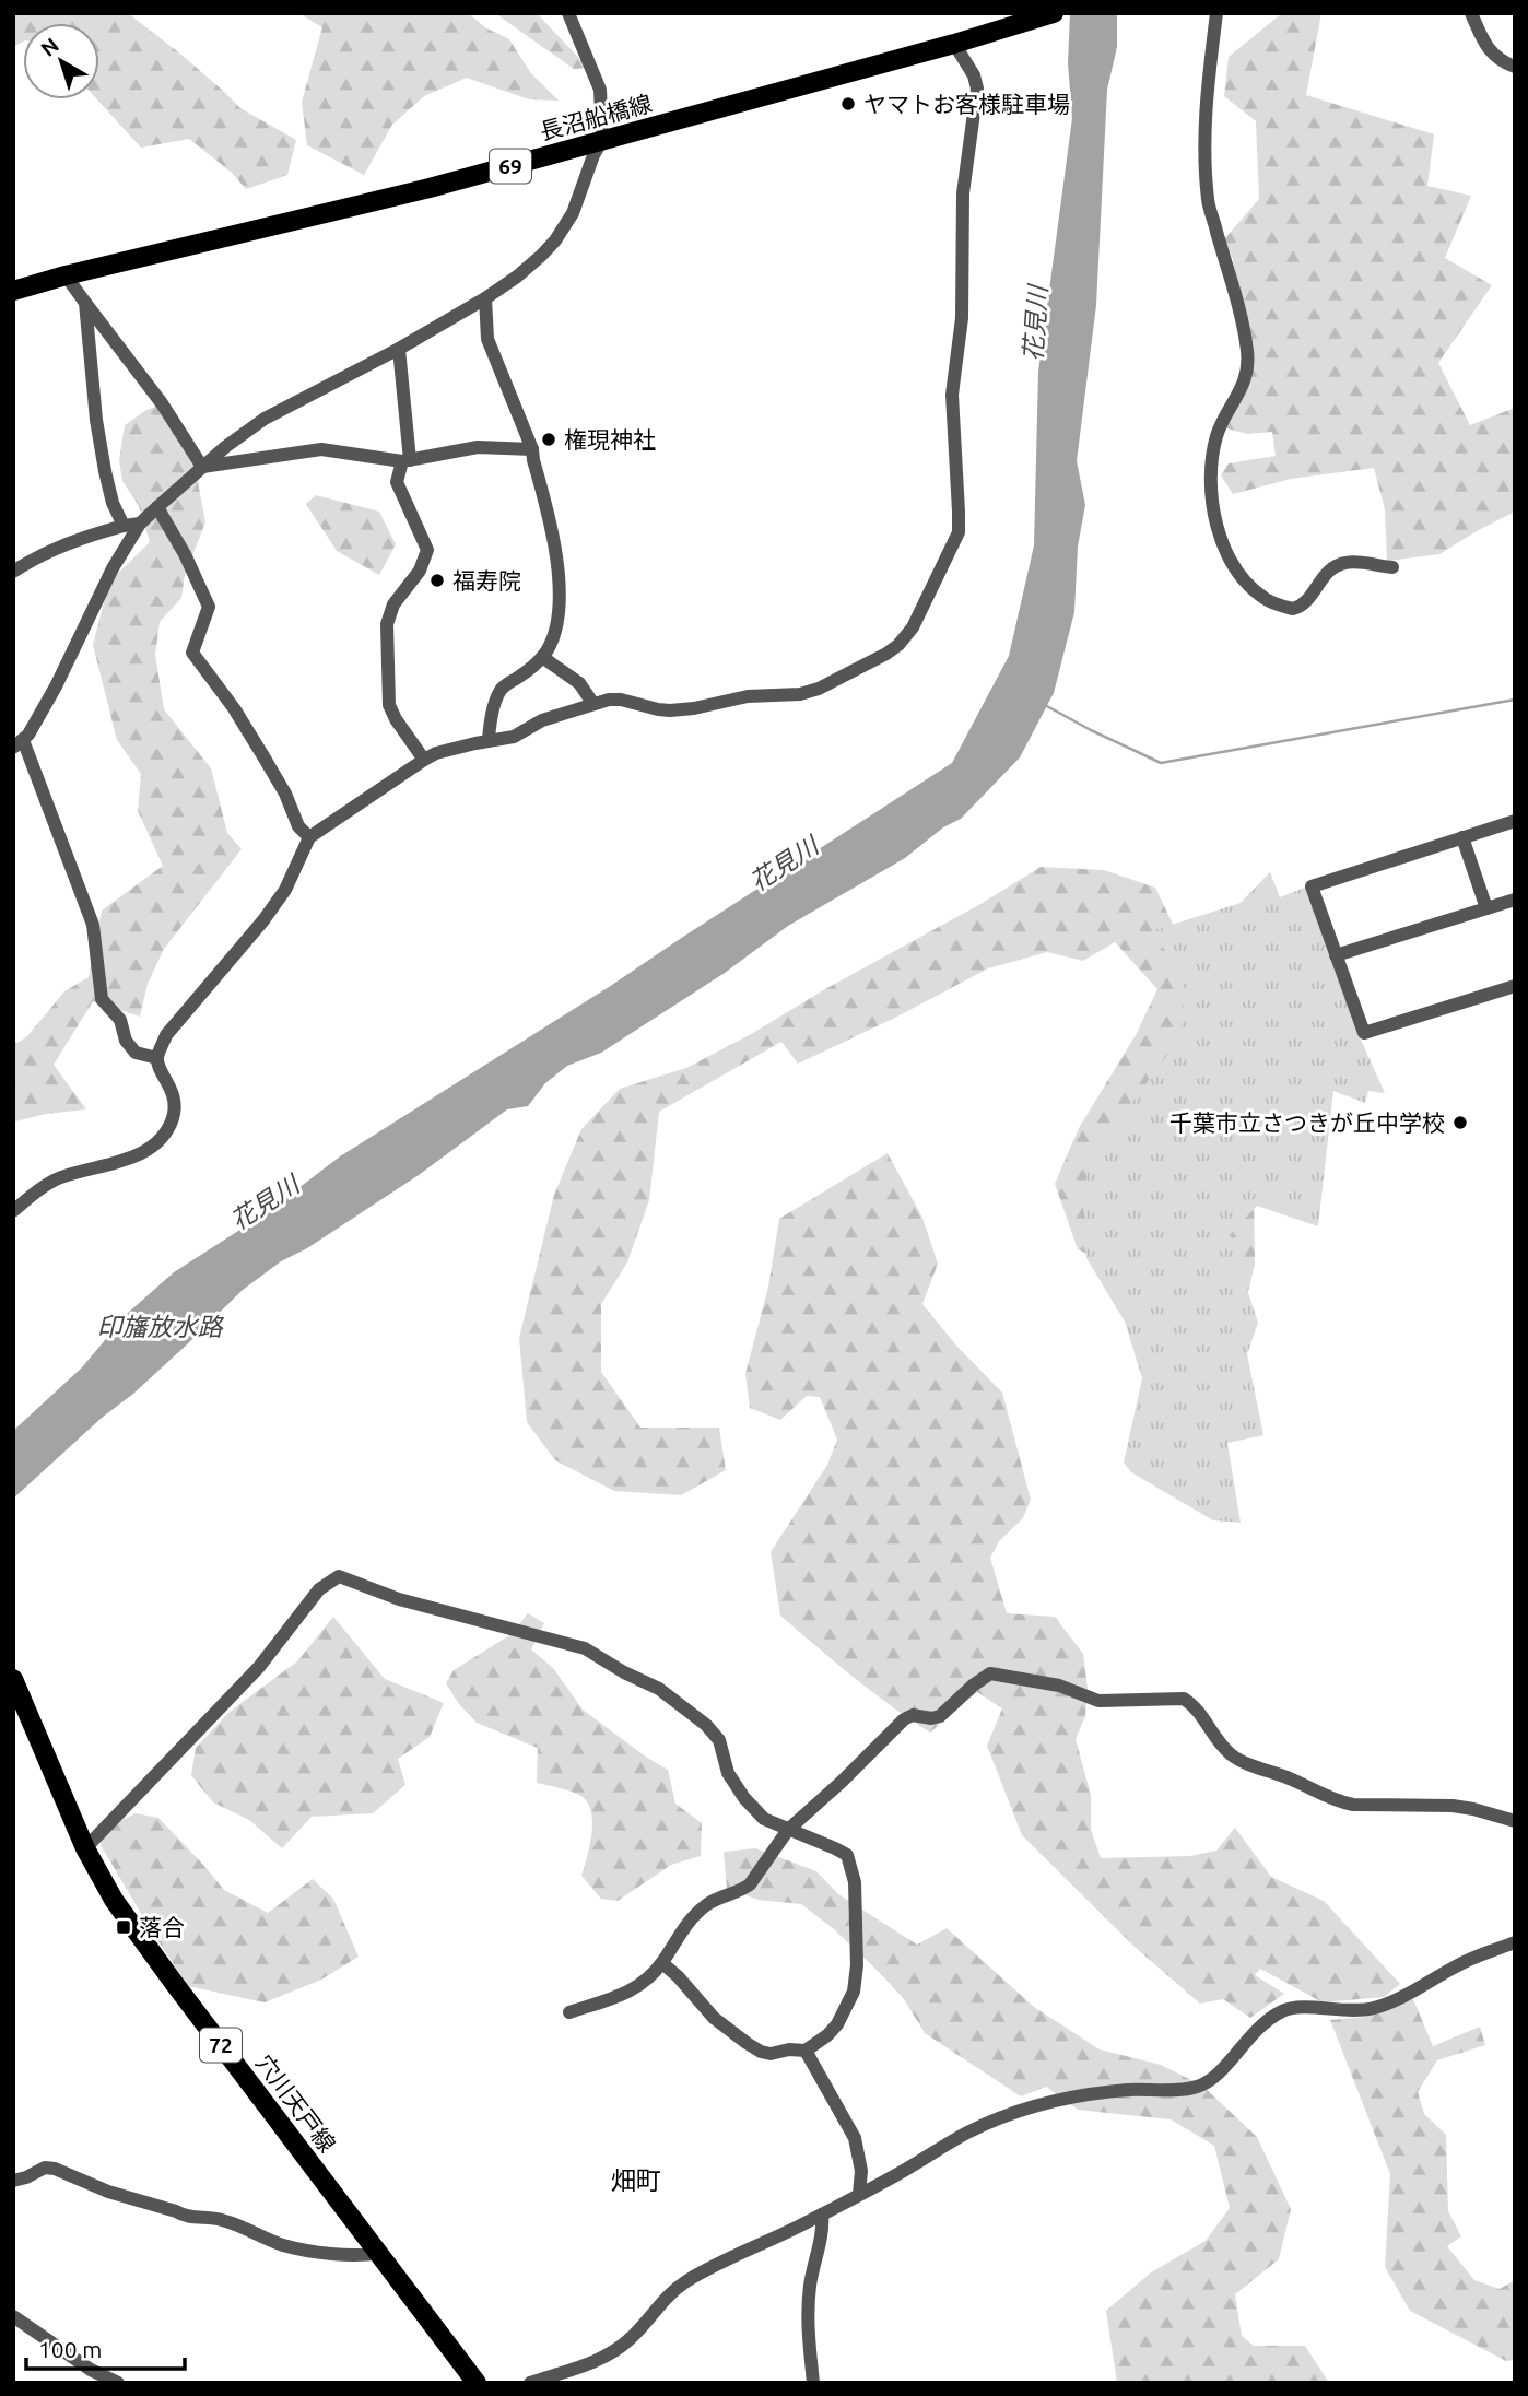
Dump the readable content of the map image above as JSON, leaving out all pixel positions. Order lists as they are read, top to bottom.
{
  "streets": {
    "main road": [
      "長沼船橋線",
      "69",
      "72",
      "穴川天戸線"
    ]
  },
  "districts": ["畑町"],
  "water": ["花見川", "印旛放水路"],
  "places": {
    "other": [
      "ヤマトお客様駐車場",
      "権現神社",
      "福寿院",
      "千葉市立さつきが丘中学校"
    ],
    "transit": ["落合"]
  },
  "scale_bar": "100 m",
  "north": "top left"
}
